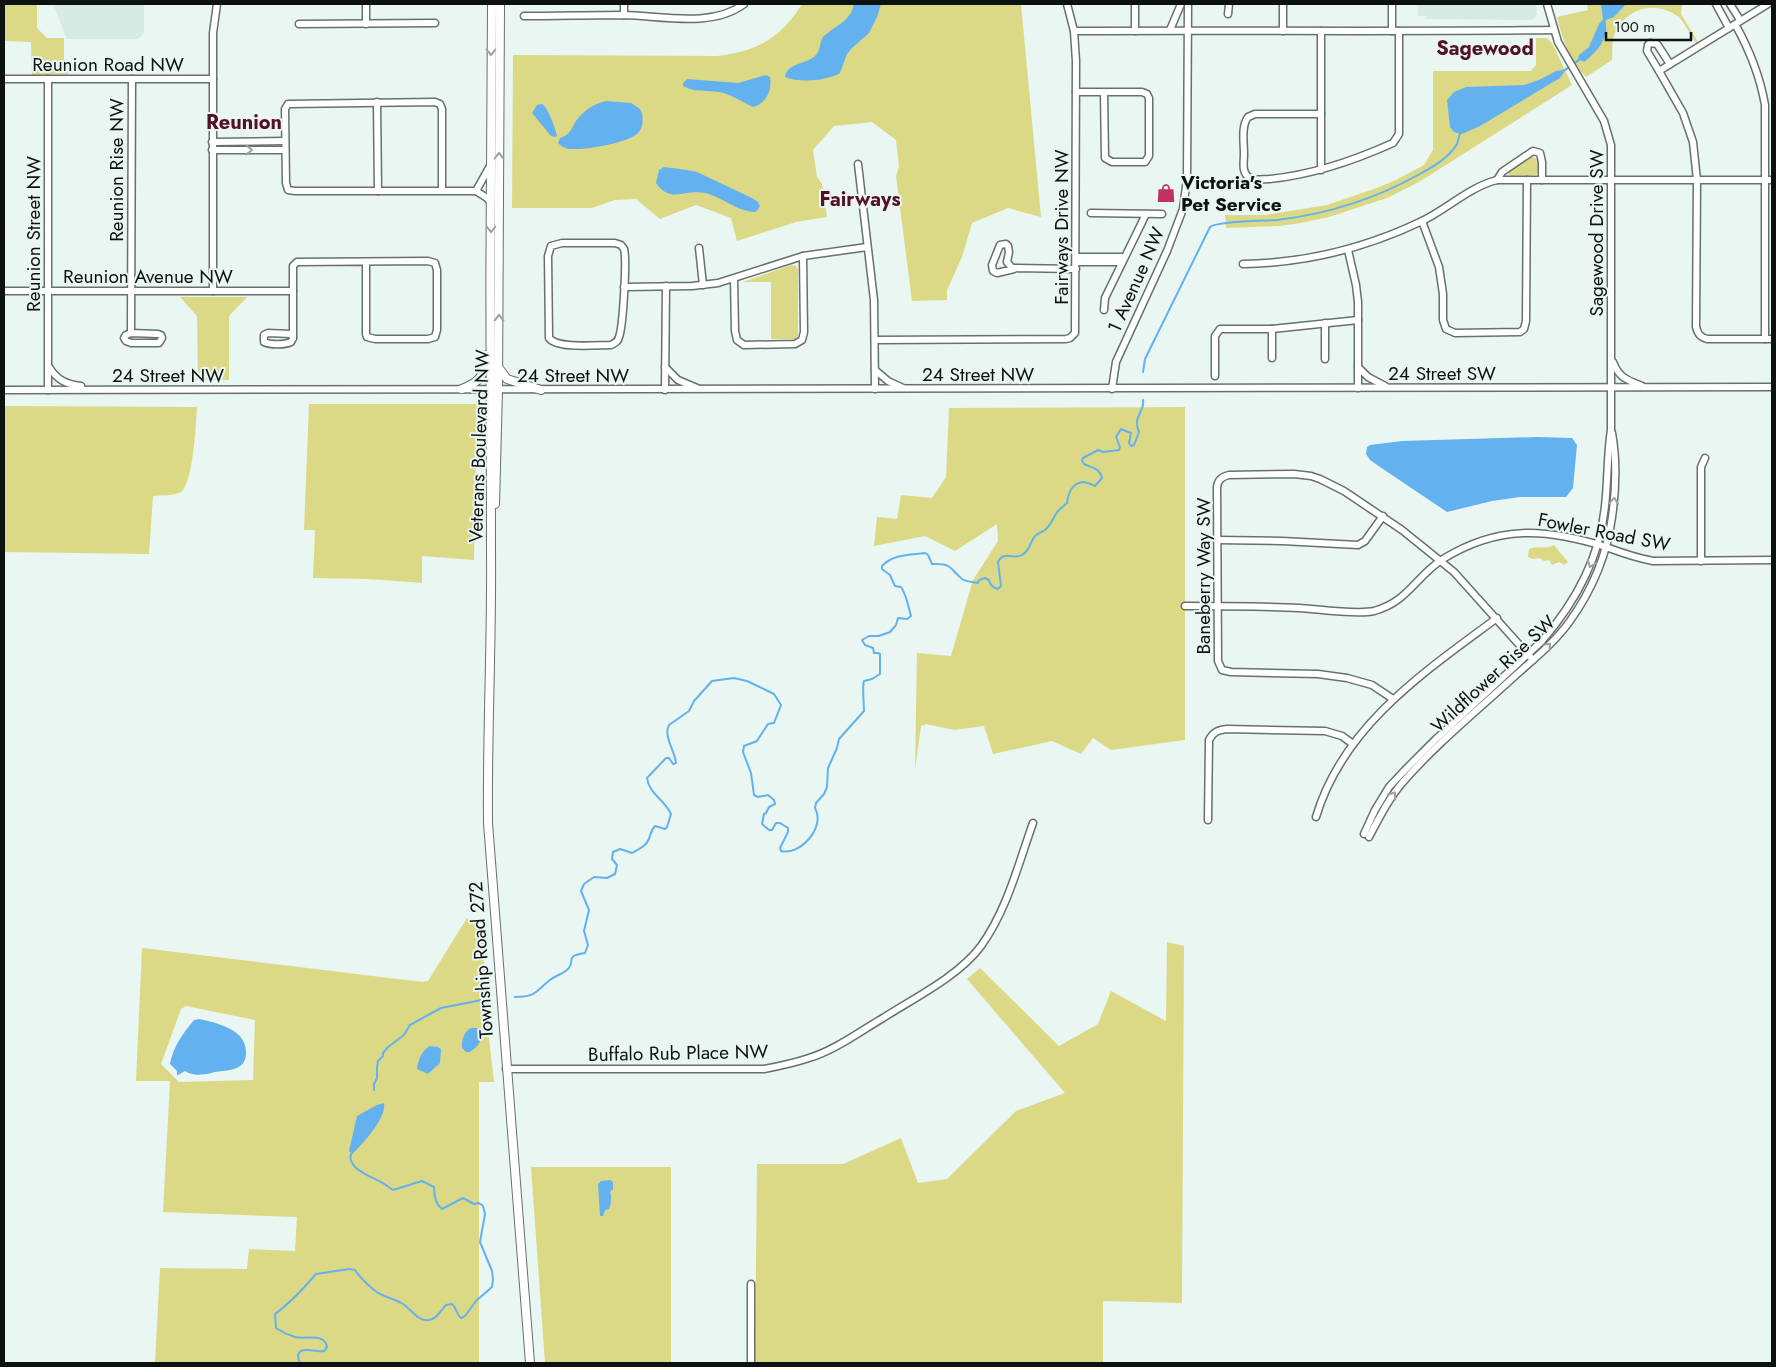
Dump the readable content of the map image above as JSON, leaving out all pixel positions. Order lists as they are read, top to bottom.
{
  "streets": {
    "main road": ["Veterans Boulevard NW", "Township Road 272"],
    "street": [
      "Reunion Road NW",
      "Reunion Rise NW",
      "Fairways Drive NW",
      "Sagewood Drive SW",
      "Reunion Street NW",
      "Reunion Avenue NW",
      "1 Avenue NW",
      "24 Street SW",
      "24 Street NW",
      "Fowler Road SW",
      "Baneberry Way SW",
      "Wildflower Rise SW",
      "Buffalo Rub Place NW"
    ]
  },
  "crossings": [
    ["Reunion Road NW", "Reunion Rise NW"],
    ["Reunion Road NW", "Reunion Street NW"],
    ["Reunion Rise NW", "Reunion Avenue NW"],
    ["Sagewood Drive SW", "24 Street SW"],
    ["Sagewood Drive SW", "Wildflower Rise SW"],
    ["Reunion Street NW", "Reunion Avenue NW"],
    ["Reunion Street NW", "24 Street NW"],
    ["1 Avenue NW", "24 Street SW"],
    ["1 Avenue NW", "24 Street NW"],
    ["24 Street SW", "24 Street NW"],
    ["24 Street SW", "Wildflower Rise SW"],
    ["24 Street NW", "Veterans Boulevard NW"],
    ["Veterans Boulevard NW", "Township Road 272"],
    ["Fowler Road SW", "Baneberry Way SW"],
    ["Fowler Road SW", "Wildflower Rise SW"],
    ["Baneberry Way SW", "Wildflower Rise SW"],
    ["Township Road 272", "Buffalo Rub Place NW"]
  ],
  "districts": ["Sagewood", "Reunion", "Fairways"],
  "places": {
    "shop": ["Victoria's Pet Service"]
  },
  "scale_bar": "100 m"
}
